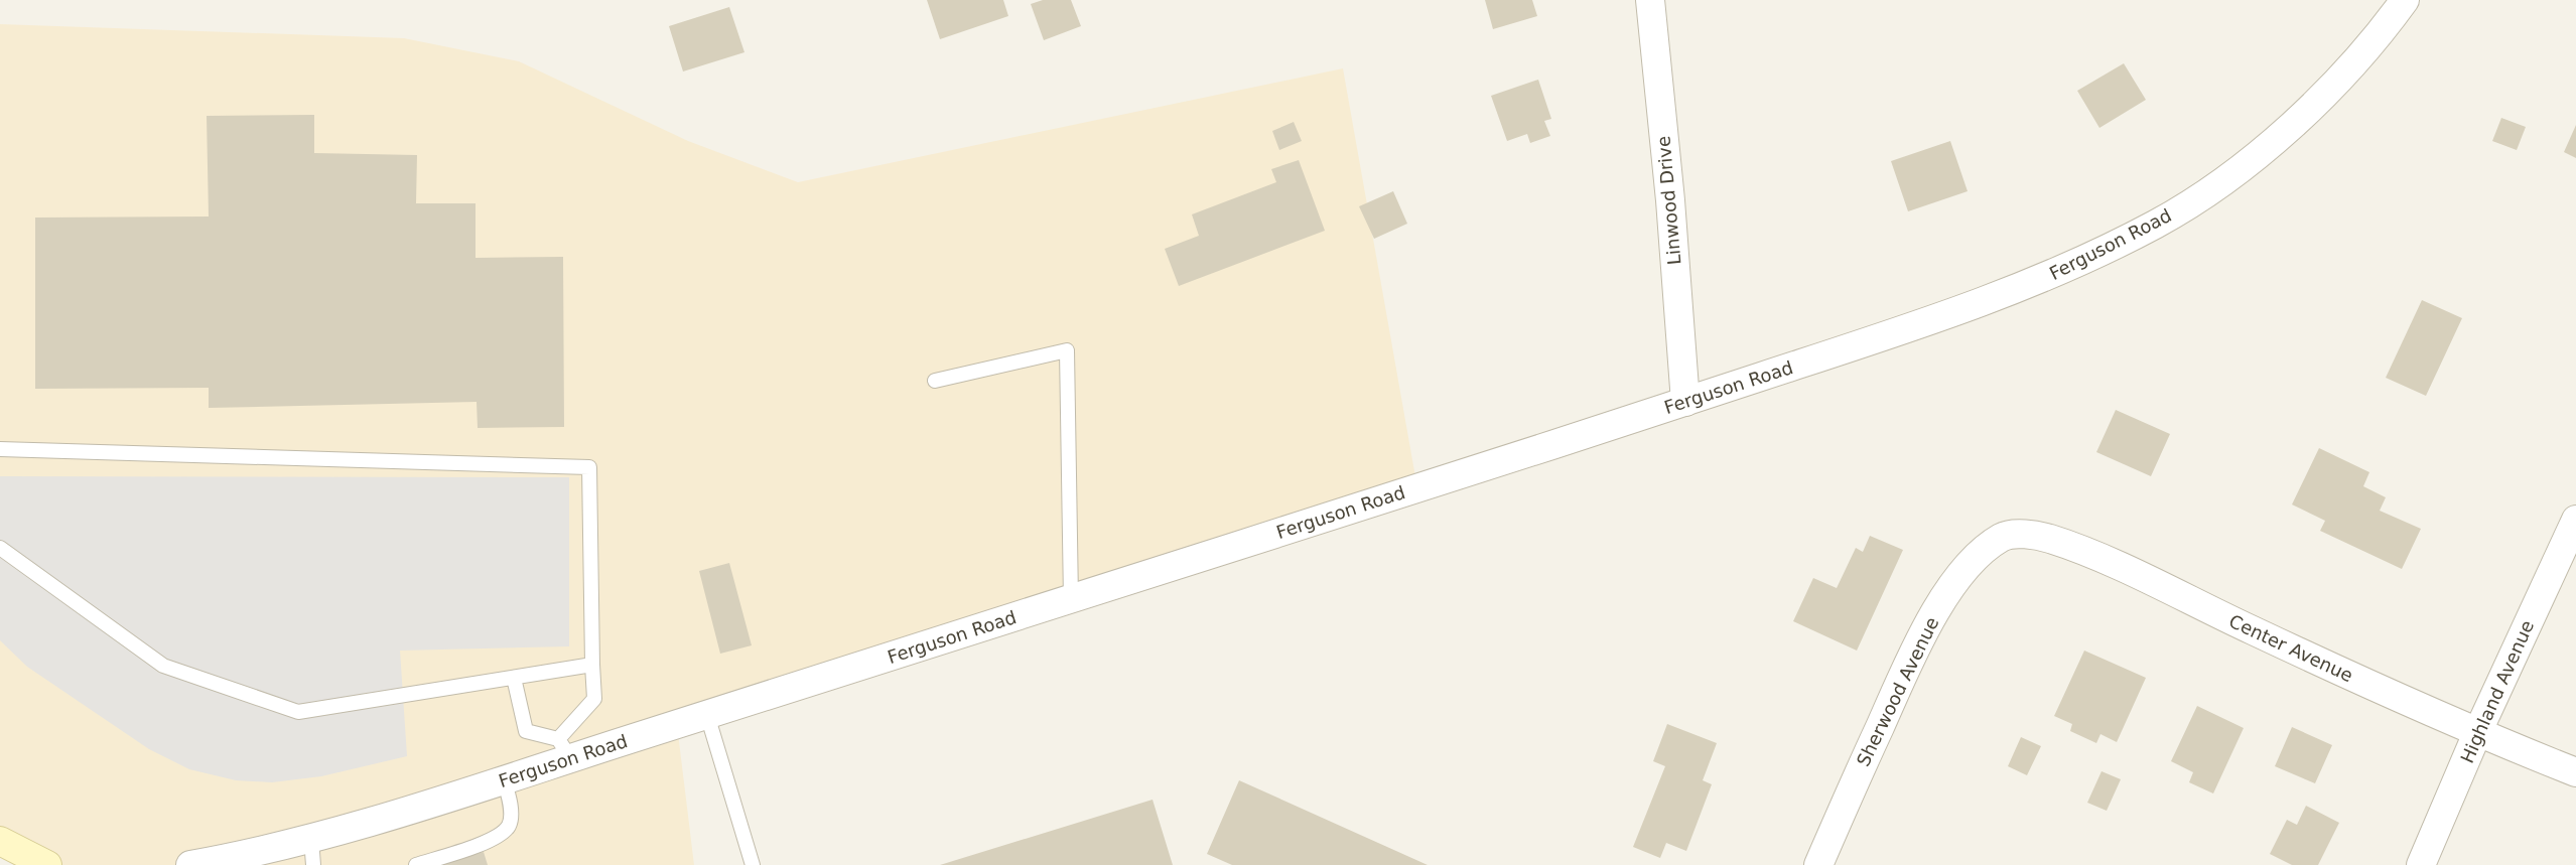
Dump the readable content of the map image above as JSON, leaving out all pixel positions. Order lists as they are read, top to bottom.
{
  "streets": {
    "street": [
      "Linwood Drive",
      "Ferguson Road",
      "Center Avenue",
      "Sherwood Avenue",
      "Highland Avenue"
    ]
  },
  "crossings": [
    ["Linwood Drive", "Ferguson Road"],
    ["Center Avenue", "Sherwood Avenue"],
    ["Center Avenue", "Highland Avenue"]
  ]
}
